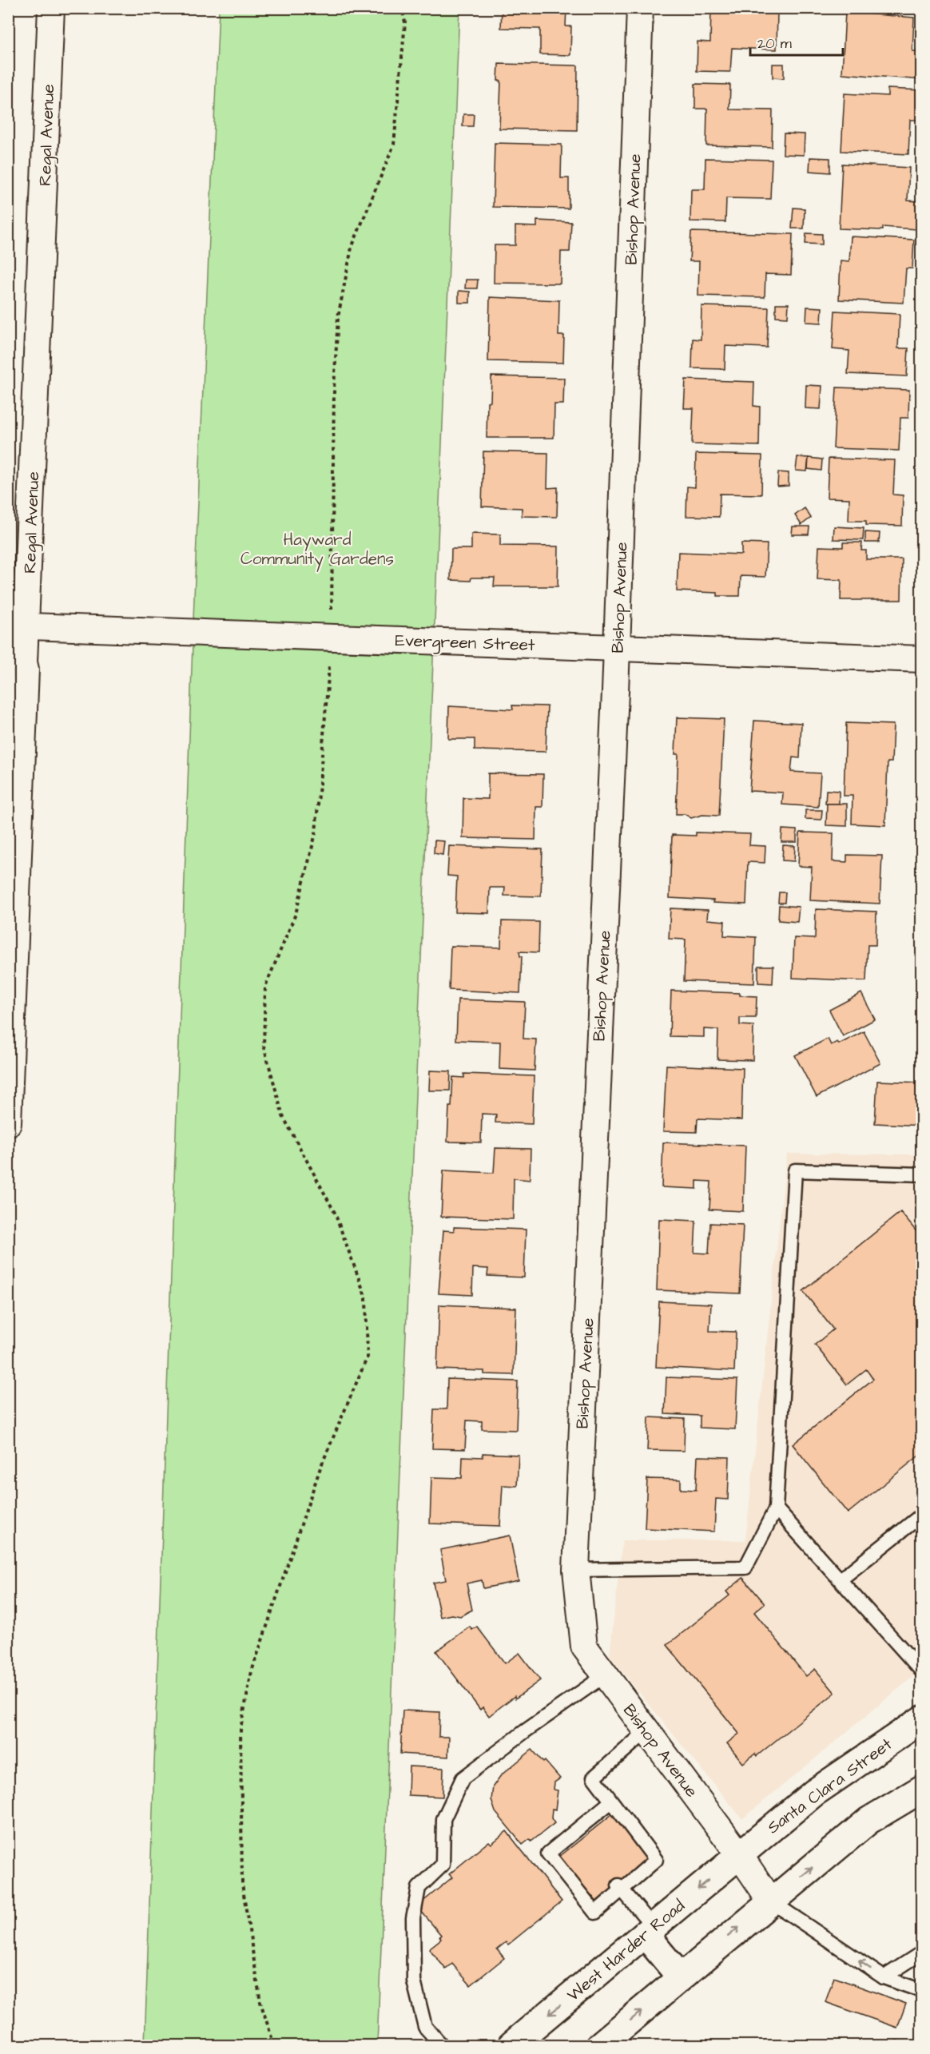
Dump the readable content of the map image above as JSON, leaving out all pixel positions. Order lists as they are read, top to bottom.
{
  "streets": {
    "main road": ["Santa Clara Street", "West Harder Road"],
    "street": ["Regal Avenue", "Bishop Avenue", "Evergreen Street"]
  },
  "crossings": [
    ["Regal Avenue", "Evergreen Street"],
    ["Bishop Avenue", "Evergreen Street"],
    ["Bishop Avenue", "Santa Clara Street"],
    ["Bishop Avenue", "West Harder Road"],
    ["Santa Clara Street", "West Harder Road"]
  ],
  "parks": ["Hayward Community Gardens"],
  "scale_bar": "20 m"
}
